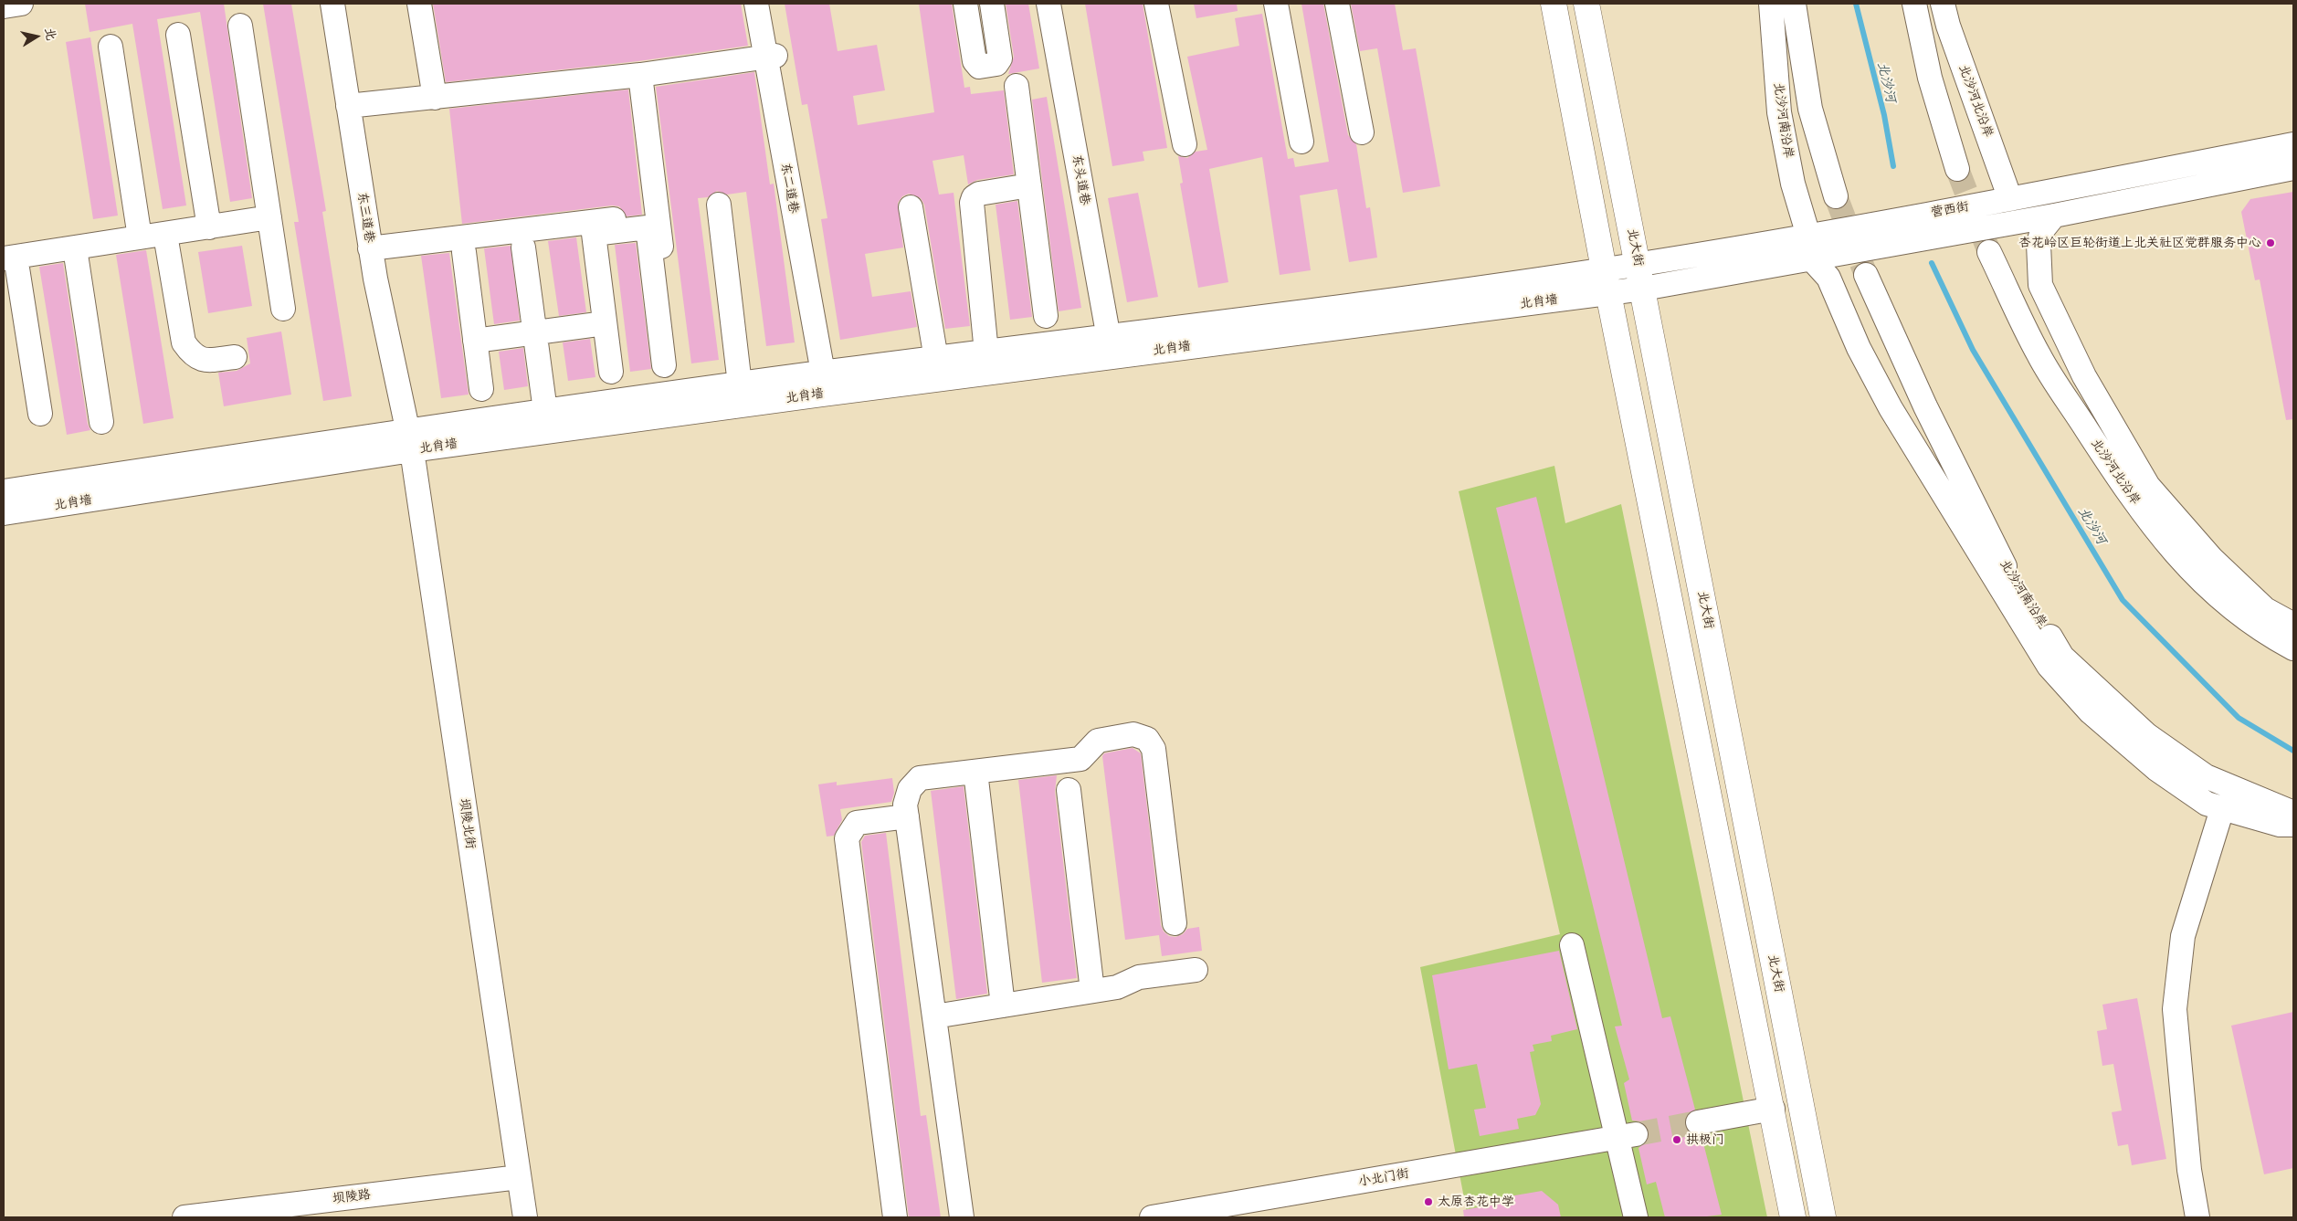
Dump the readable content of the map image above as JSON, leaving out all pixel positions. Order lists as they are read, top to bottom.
{
  "streets": {
    "main road": ["北大街"],
    "street": [
      "北沙河北沿岸",
      "北沙河南沿岸",
      "东头道巷",
      "东二道巷",
      "营西街",
      "东三道巷",
      "北肖墙",
      "坝陵北街",
      "小北门街",
      "坝陵路"
    ]
  },
  "crossings": [
    ["北沙河北沿岸", "营西街"],
    ["北沙河南沿岸", "营西街"],
    ["东头道巷", "北肖墙"],
    ["营西街", "北大街"],
    ["营西街", "北肖墙"],
    ["东三道巷", "北肖墙"],
    ["东三道巷", "坝陵北街"],
    ["北肖墙", "坝陵北街"],
    ["坝陵北街", "坝陵路"]
  ],
  "water": ["北沙河"],
  "places": ["杏花岭区巨轮街道上北关社区党群服务中心", "拱极门", "太原杏花中学"],
  "north": "right"
}
